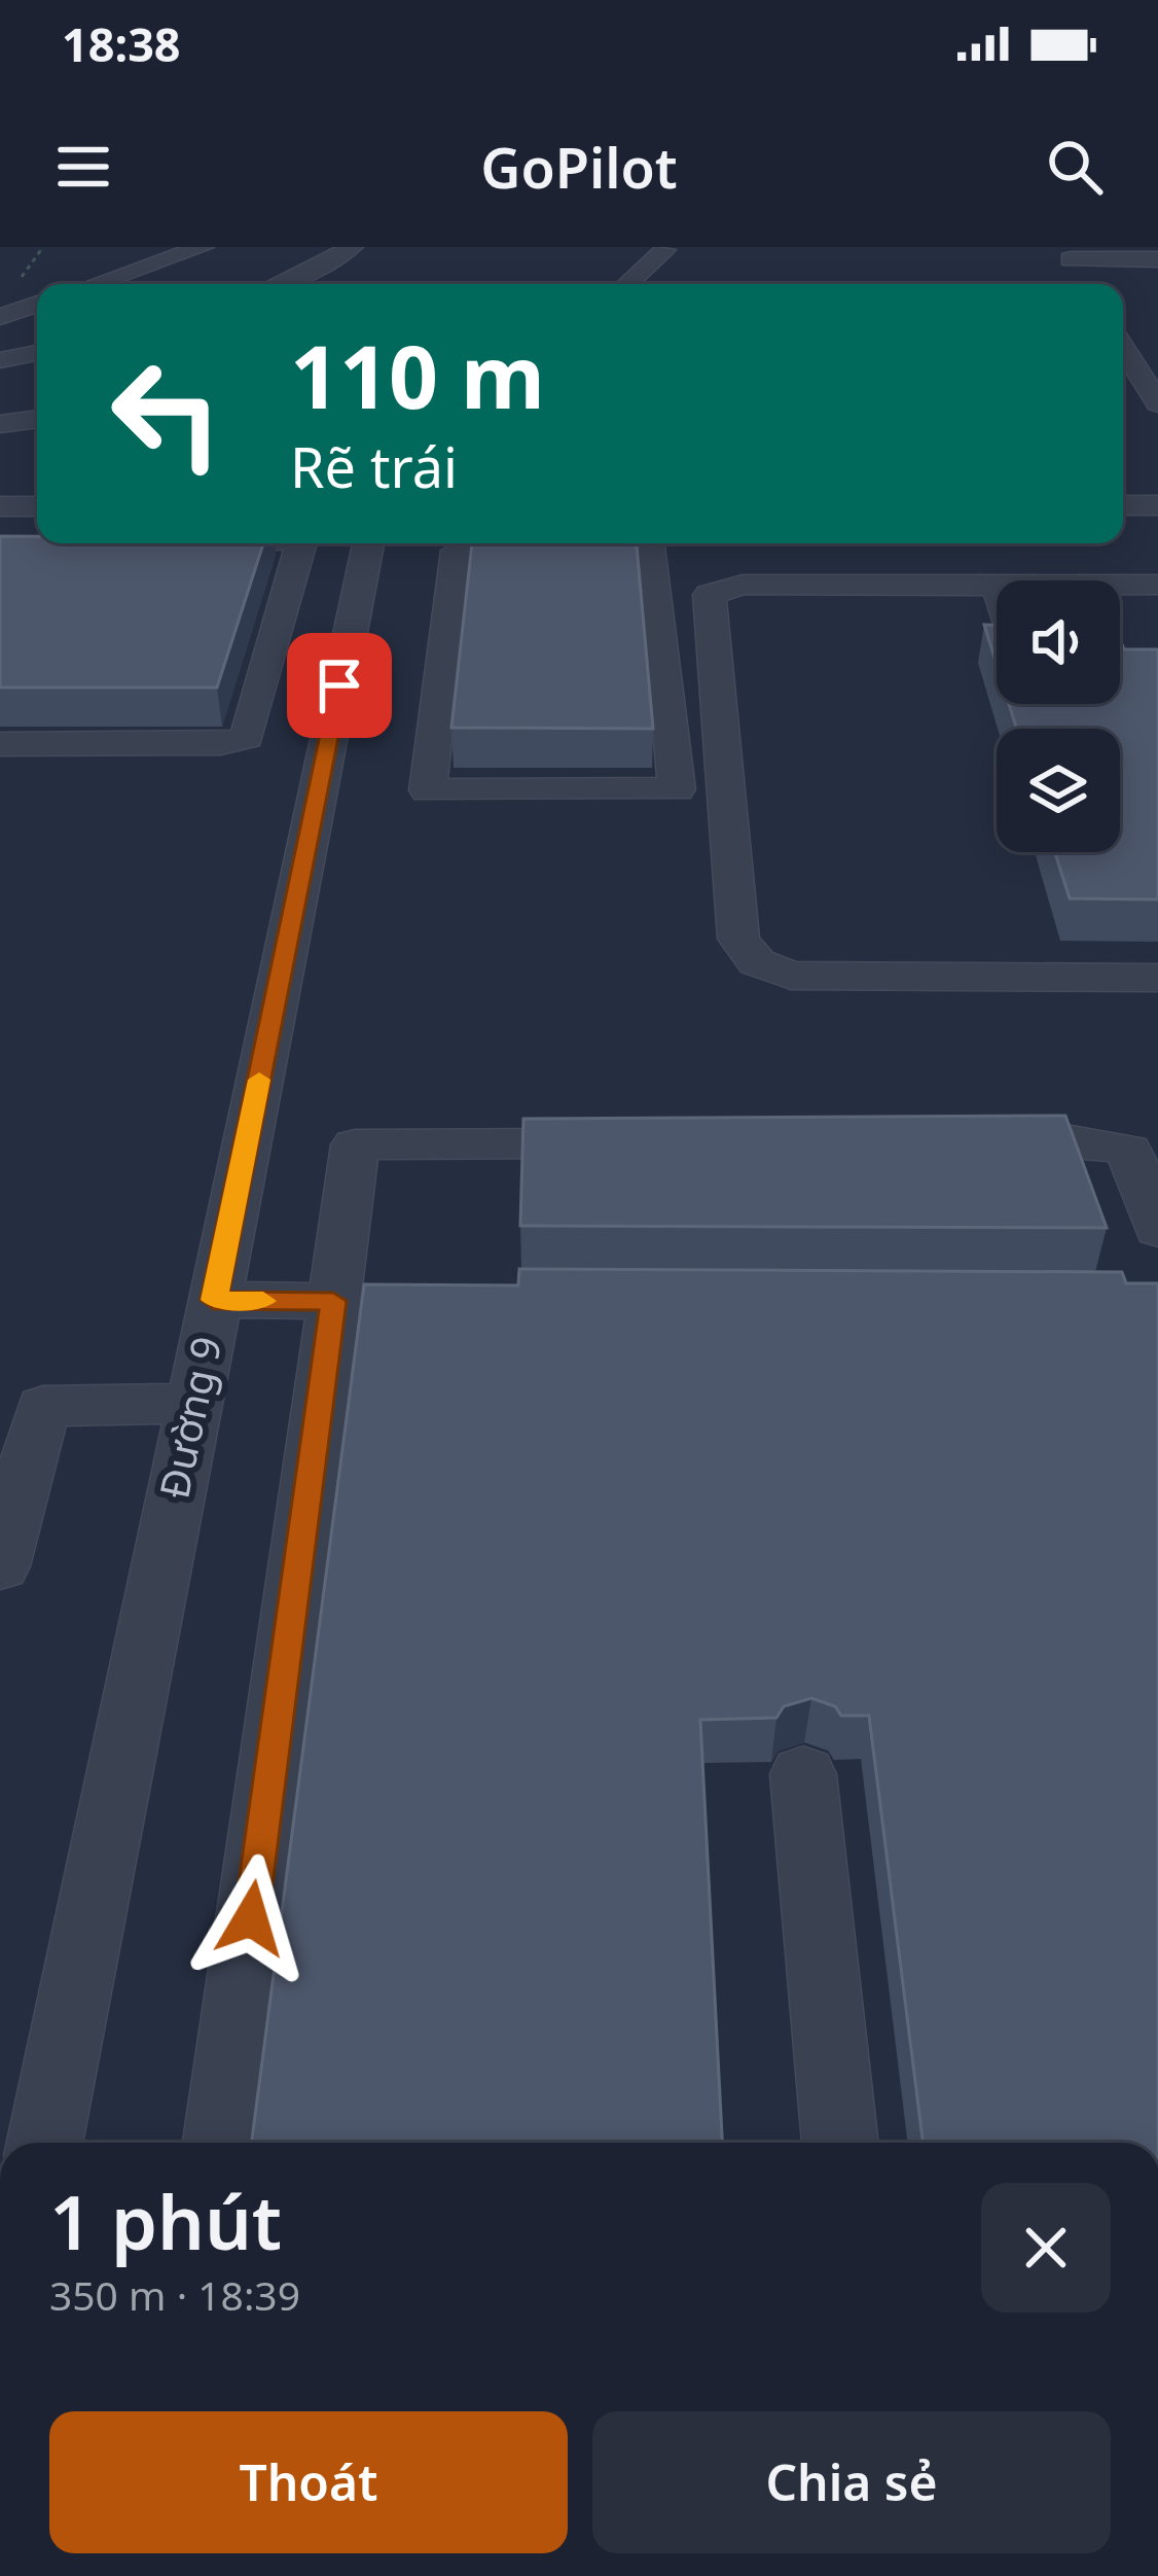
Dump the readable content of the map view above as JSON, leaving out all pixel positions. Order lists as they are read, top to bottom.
{
  "streets": {
    "street": ["Đường 9"]
  },
  "page": {
    "status": "18:38",
    "header": "GoPilot",
    "turn": ["110 m", "Rẽ trái"],
    "heading": ["1 phút", "350 m · 18:39"],
    "buttons": ["Thoát", "Chia sẻ"]
  }
}
